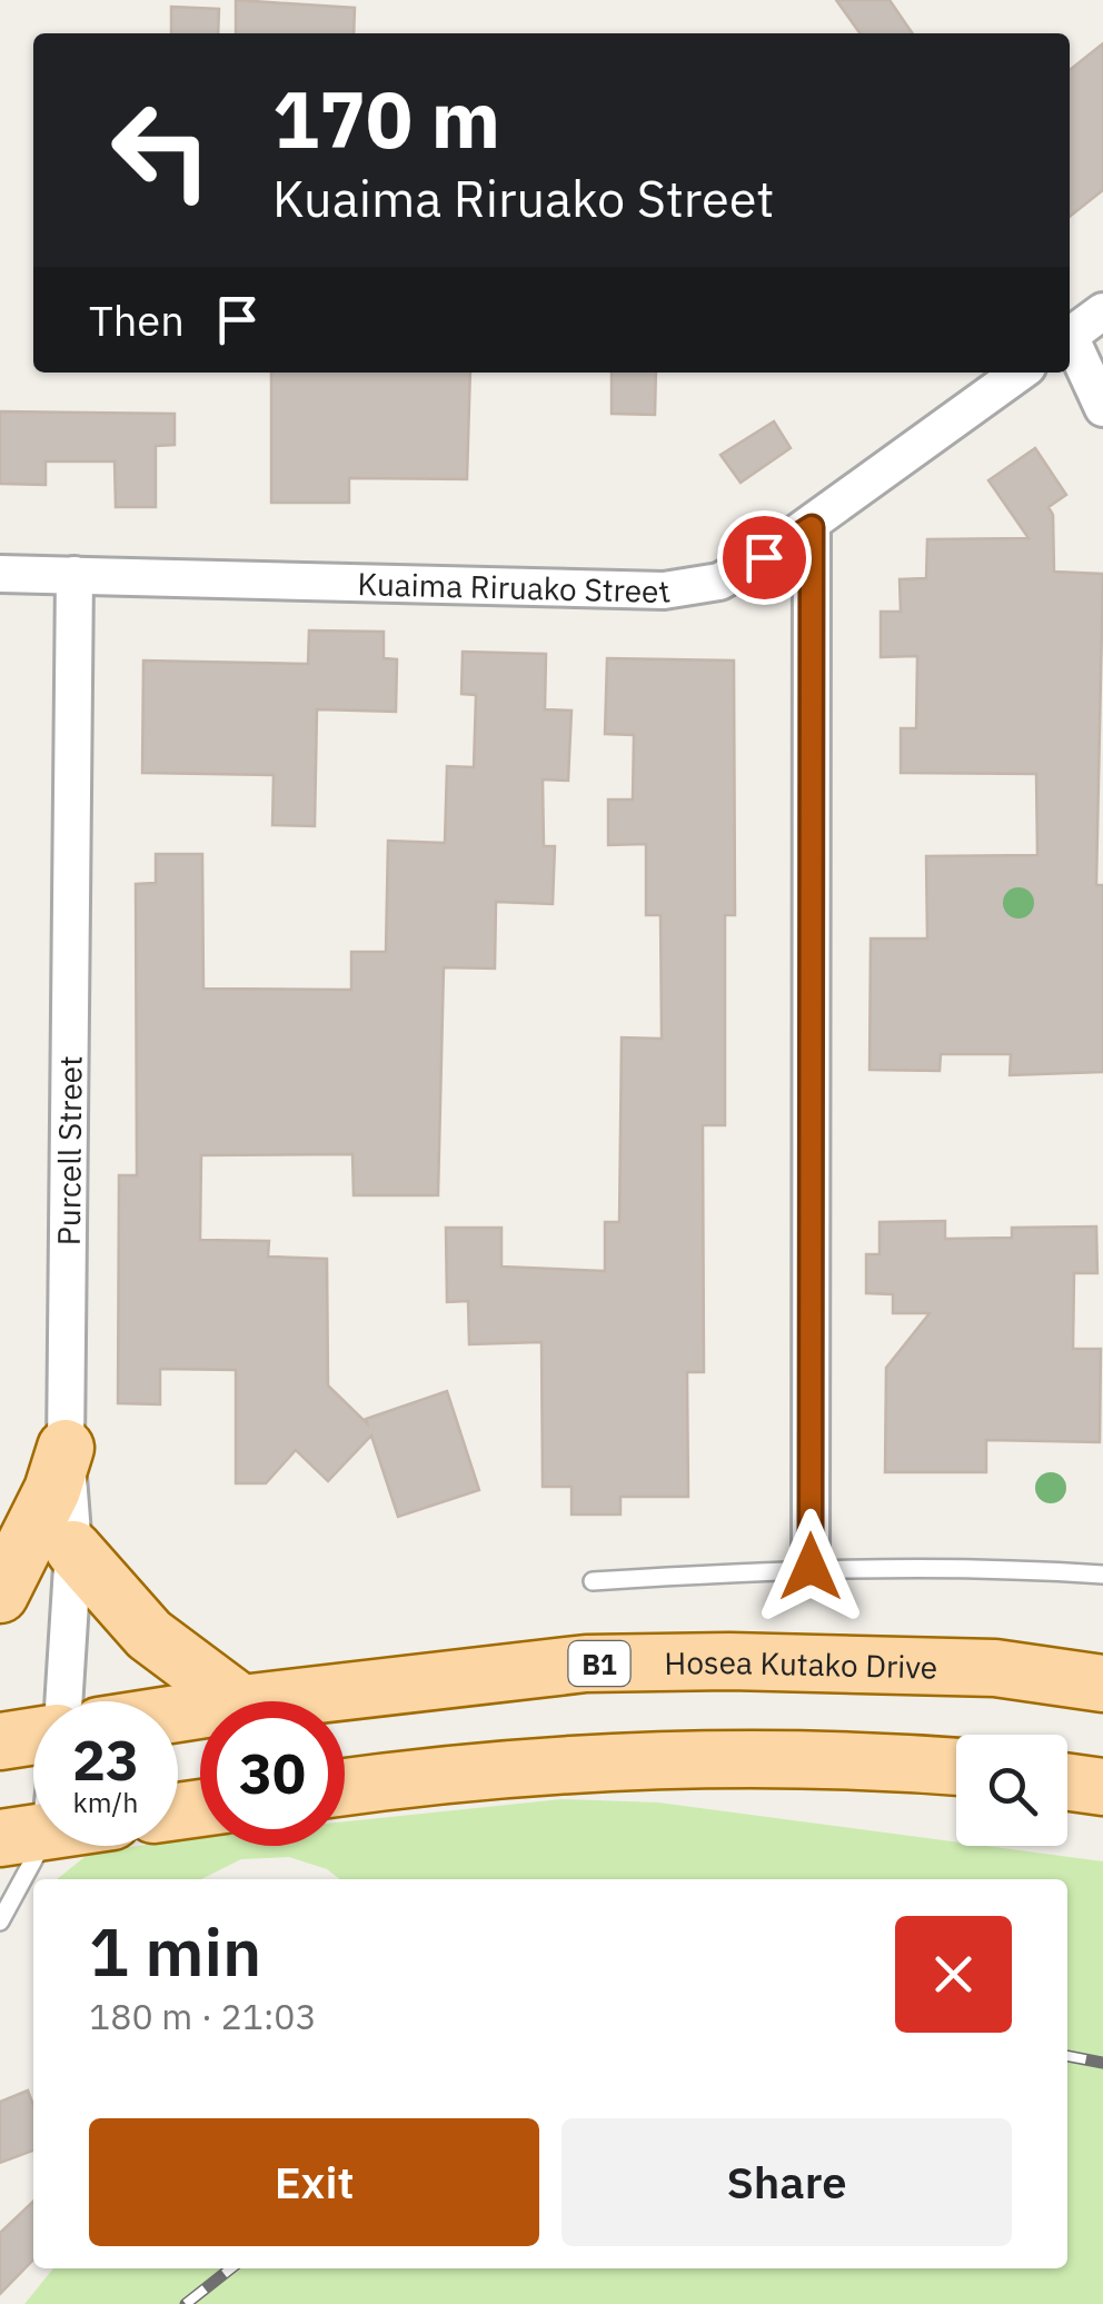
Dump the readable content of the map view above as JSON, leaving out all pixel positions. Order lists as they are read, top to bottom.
{
  "streets": {
    "main road": ["B1", "Hosea Kutako Drive"],
    "street": ["Kuaima Riruako Street", "Purcell Street"]
  },
  "crossings": [
    ["Kuaima Riruako Street", "Purcell Street"]
  ],
  "page": {
    "turn": ["170 m", "Kuaima Riruako Street"],
    "then": "Then",
    "speed": "23 km/h",
    "limit": "30",
    "heading": ["1 min", "180 m · 21:03"],
    "buttons": ["Exit", "Share"]
  }
}
